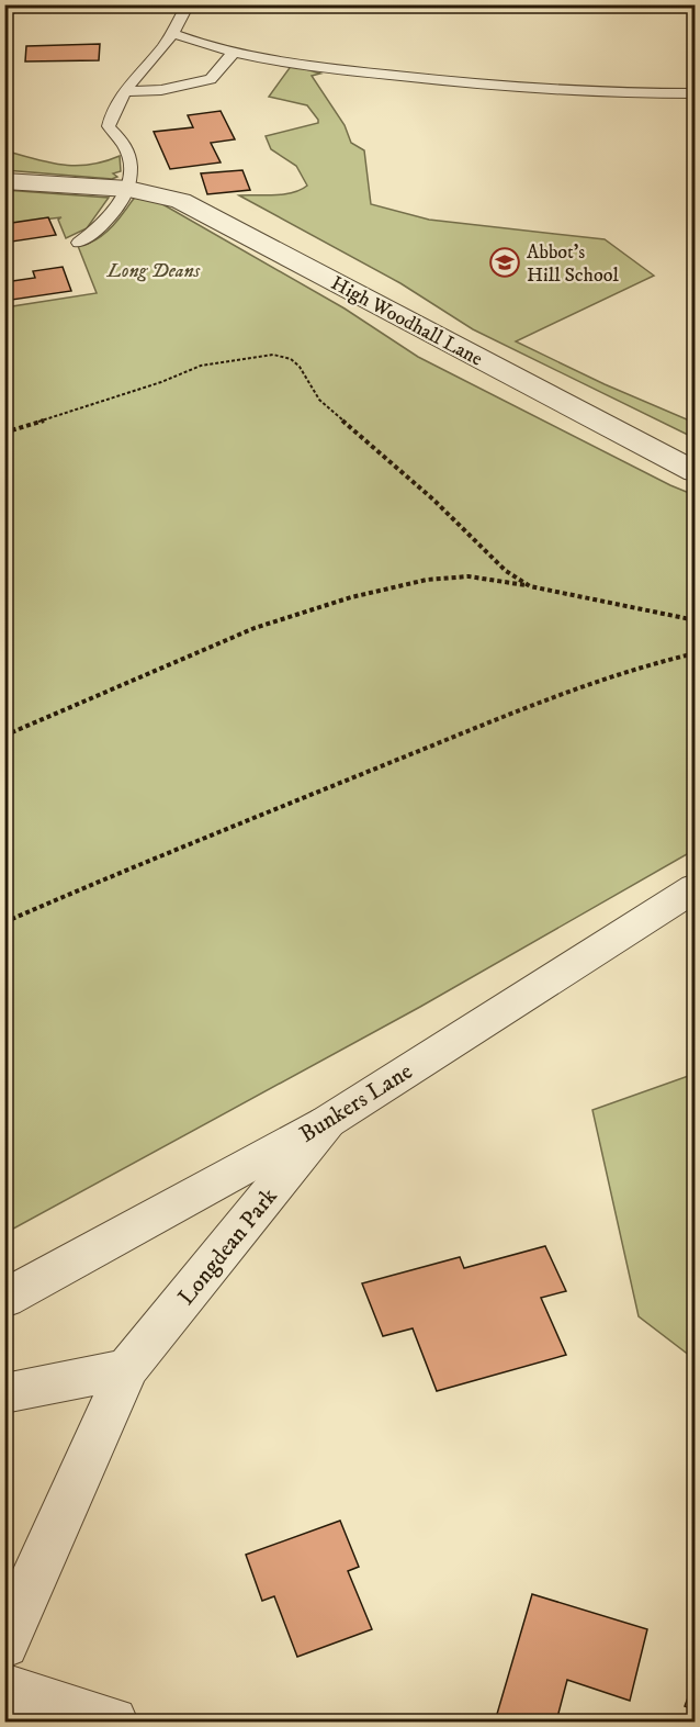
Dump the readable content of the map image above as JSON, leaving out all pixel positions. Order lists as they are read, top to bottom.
{
  "streets": {
    "street": ["High Woodhall Lane", "Bunkers Lane", "Longdean Park"]
  },
  "crossings": [
    ["Bunkers Lane", "Longdean Park"]
  ],
  "parks": ["Long Deans"],
  "places": {
    "school or university": ["Abbot's Hill School"]
  }
}
